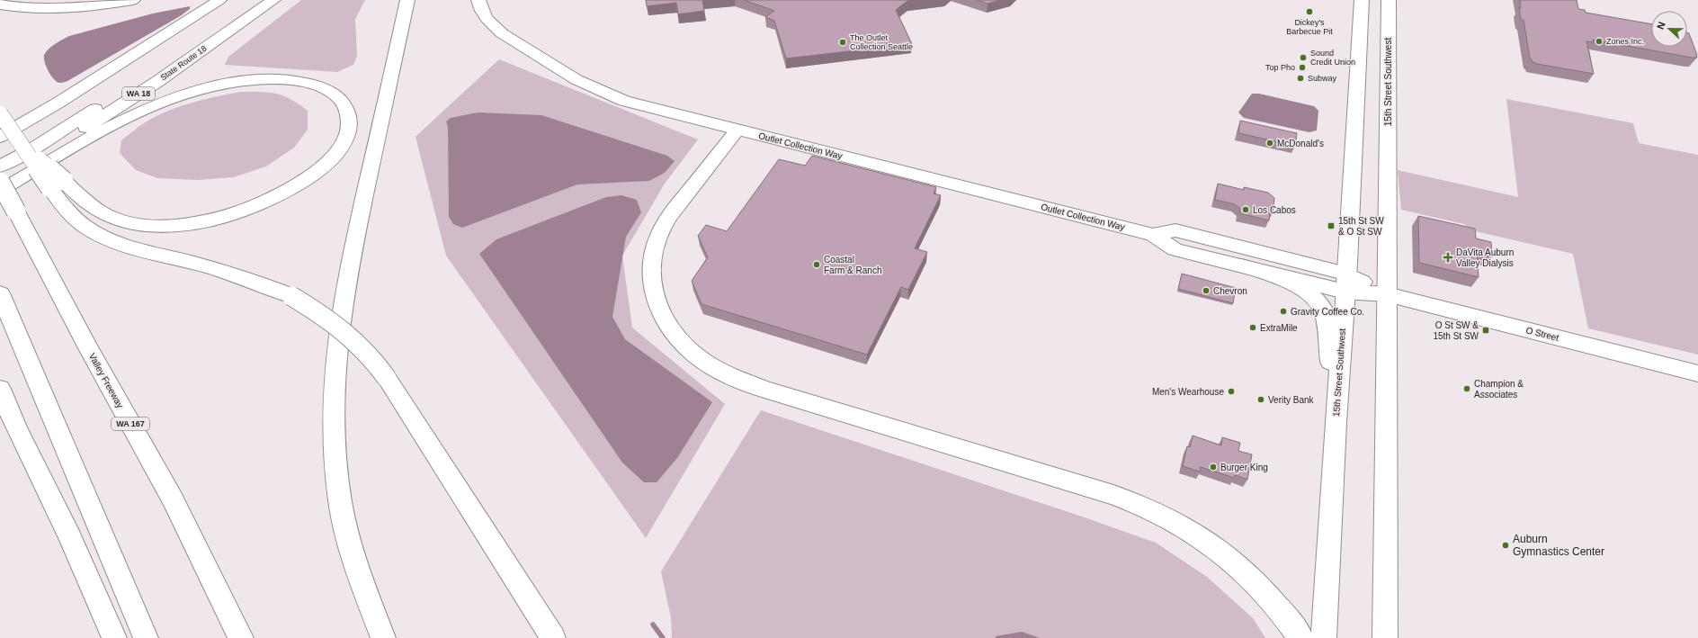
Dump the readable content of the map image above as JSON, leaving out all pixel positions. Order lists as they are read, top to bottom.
{
  "streets": {
    "main road": [
      "State Route 18",
      "15th Street Southwest",
      "WA 18",
      "Outlet Collection Way",
      "O Street",
      "Valley Freeway",
      "WA 167"
    ]
  },
  "crossings": [
    ["State Route 18", "Valley Freeway"],
    ["15th Street Southwest", "Outlet Collection Way"],
    ["15th Street Southwest", "O Street"],
    ["Outlet Collection Way", "O Street"]
  ],
  "places": {
    "other": [
      "Dickey's Barbecue Pit",
      "Zones Inc.",
      "The Outlet Collection Seattle",
      "Sound Credit Union",
      "Top Pho",
      "Subway",
      "McDonald's",
      "Los Cabos",
      "Coastal Farm & Ranch",
      "Chevron",
      "Gravity Coffee Co.",
      "ExtraMile",
      "Champion & Associates",
      "Men's Wearhouse",
      "Verity Bank",
      "Burger King",
      "Auburn Gymnastics Center"
    ],
    "transit": ["15th St SW & O St SW", "O St SW & 15th St SW"],
    "health": ["DaVita Auburn Valley Dialysis"]
  },
  "north": "left"
}
